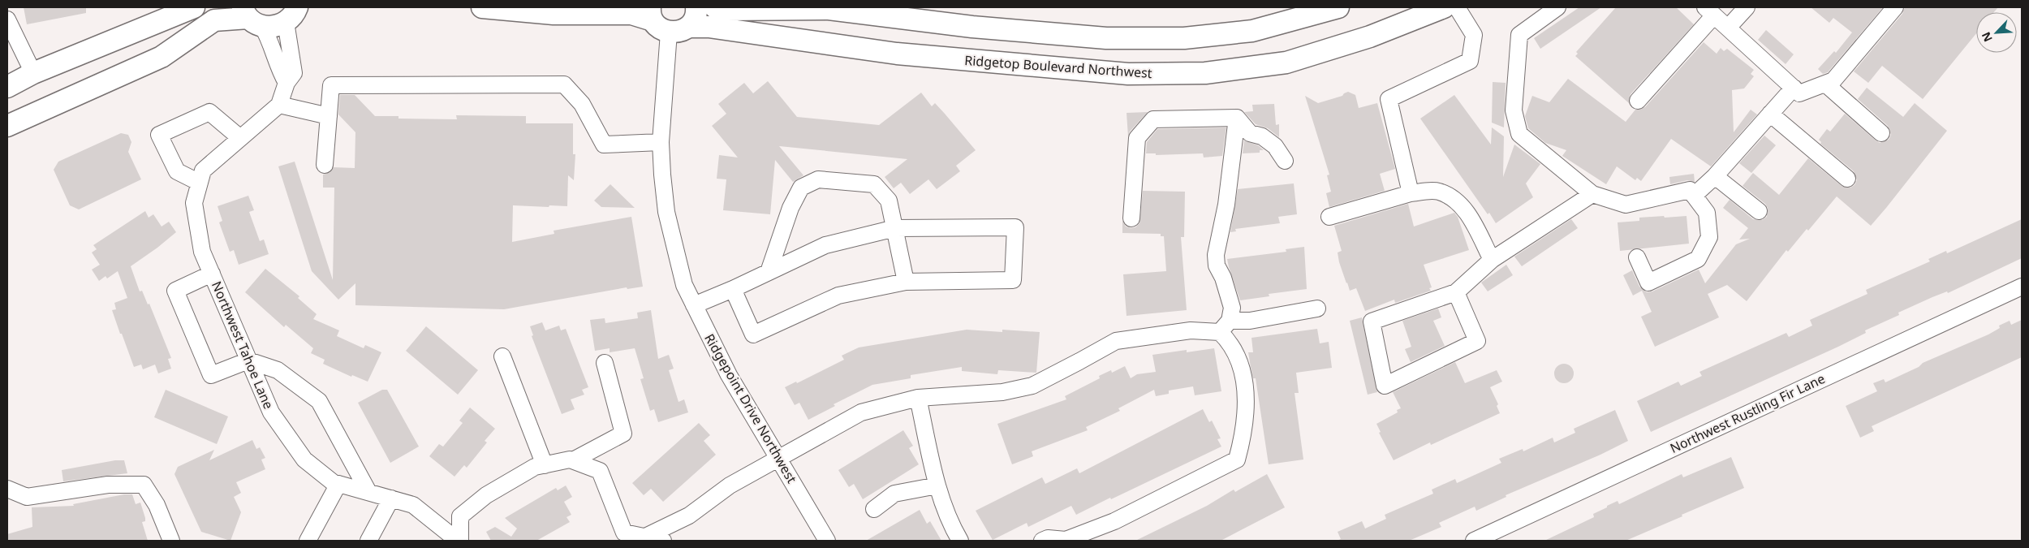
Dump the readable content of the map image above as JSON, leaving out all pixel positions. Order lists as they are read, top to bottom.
{
  "streets": {
    "main road": ["Ridgetop Boulevard Northwest"],
    "street": ["Northwest Tahoe Lane", "Ridgepoint Drive Northwest", "Northwest Rustling Fir Lane"]
  },
  "crossings": [
    ["Ridgetop Boulevard Northwest", "Ridgepoint Drive Northwest"]
  ],
  "north": "bottom left"
}
